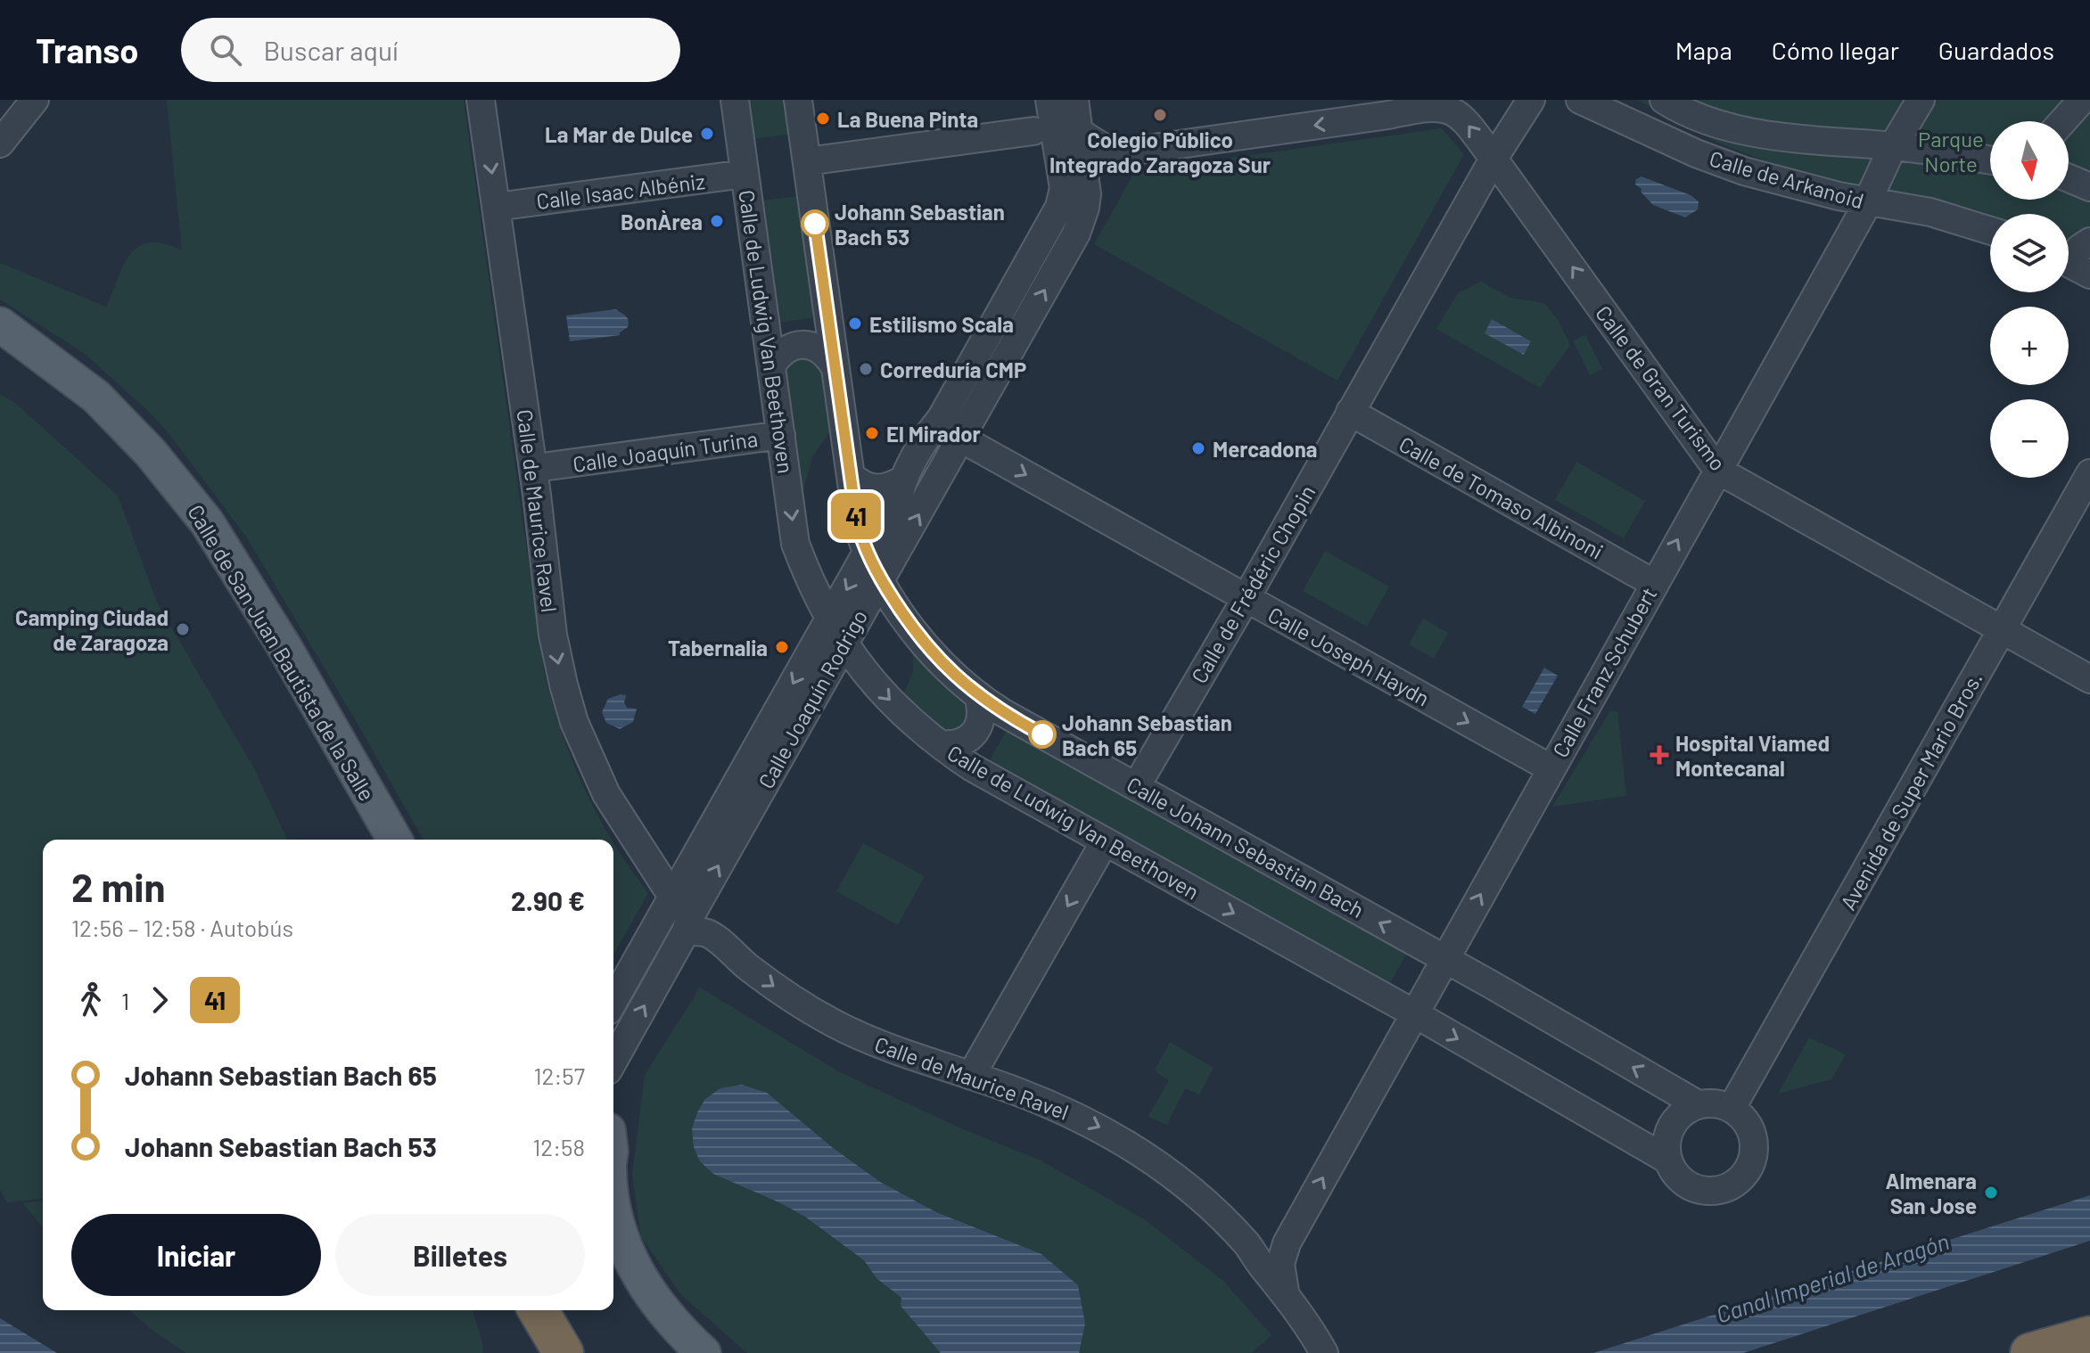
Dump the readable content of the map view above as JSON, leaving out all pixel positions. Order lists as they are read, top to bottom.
{
  "streets": {
    "main road": ["Calle de San Juan Bautista de la Salle"],
    "street": [
      "Calle de Arkanoid",
      "Calle Isaac Albéniz",
      "Calle de Ludwig Van Beethoven",
      "Calle de Gran Turismo",
      "Calle Joaquín Turina",
      "Calle de Tomaso Albinoni",
      "Calle de Maurice Ravel",
      "Calle de Frédéric Chopin",
      "Calle Joseph Haydn",
      "Calle Franz Schubert",
      "Calle Joaquín Rodrigo",
      "Avenida de Super Mario Bros.",
      "Calle Johann Sebastian Bach"
    ]
  },
  "crossings": [
    ["Calle de Arkanoid", "Calle Franz Schubert"],
    ["Calle Isaac Albéniz", "Calle de Ludwig Van Beethoven"],
    ["Calle Isaac Albéniz", "Calle de Maurice Ravel"],
    ["Calle de Ludwig Van Beethoven", "Calle Joaquín Turina"],
    ["Calle de Ludwig Van Beethoven", "Calle Franz Schubert"],
    ["Calle de Ludwig Van Beethoven", "Calle Joaquín Rodrigo"],
    ["Calle de Ludwig Van Beethoven", "Avenida de Super Mario Bros."],
    ["Calle de Ludwig Van Beethoven", "Calle Johann Sebastian Bach"],
    ["Calle de Gran Turismo", "Calle de Frédéric Chopin"],
    ["Calle de Gran Turismo", "Calle Franz Schubert"],
    ["Calle de Gran Turismo", "Avenida de Super Mario Bros."],
    ["Calle de Tomaso Albinoni", "Calle de Frédéric Chopin"],
    ["Calle de Tomaso Albinoni", "Calle Franz Schubert"],
    ["Calle de Maurice Ravel", "Calle Franz Schubert"],
    ["Calle de Maurice Ravel", "Calle Joaquín Rodrigo"],
    ["Calle de Frédéric Chopin", "Calle Joseph Haydn"],
    ["Calle de Frédéric Chopin", "Calle Johann Sebastian Bach"],
    ["Calle Joseph Haydn", "Calle Franz Schubert"],
    ["Calle Joseph Haydn", "Calle Joaquín Rodrigo"],
    ["Calle Franz Schubert", "Calle Johann Sebastian Bach"],
    ["Calle Joaquín Rodrigo", "Calle Johann Sebastian Bach"],
    ["Avenida de Super Mario Bros.", "Calle Johann Sebastian Bach"]
  ],
  "one_way": [
    "Calle de Ludwig Van Beethoven",
    "Calle de Gran Turismo",
    "Calle de Maurice Ravel",
    "Calle Joseph Haydn",
    "Calle Franz Schubert",
    "Calle Johann Sebastian Bach"
  ],
  "water": ["Canal Imperial de Aragón"],
  "parks": ["Parque Norte"],
  "places": {
    "other": [
      "Colegio Público Integrado Zaragoza Sur",
      "La Buena Pinta",
      "La Mar de Dulce",
      "BonÀrea",
      "Johann Sebastian Bach 53",
      "Estilismo Scala",
      "Correduría CMP",
      "El Mirador",
      "Mercadona",
      "Camping Ciudad de Zaragoza",
      "Tabernalia",
      "Johann Sebastian Bach 65",
      "Almenara San Jose"
    ],
    "health": ["Hospital Viamed Montecanal"]
  },
  "lines": ["bus line 41"],
  "north": "bottom",
  "page": {
    "header": "Transo",
    "search": "Buscar aquí",
    "nav": ["Mapa", "Cómo llegar", "Guardados"],
    "on_map": "41",
    "map_buttons": ["+", "−"],
    "heading": ["2 min", "12:56 – 12:58 · Autobús", "2.90 €"],
    "legs": ["1", "41"],
    "list": [
      {
        "name": "Johann Sebastian Bach 65",
        "value": "12:57"
      },
      {
        "name": "Johann Sebastian Bach 53",
        "value": "12:58"
      }
    ],
    "buttons": ["Iniciar", "Billetes"]
  }
}
